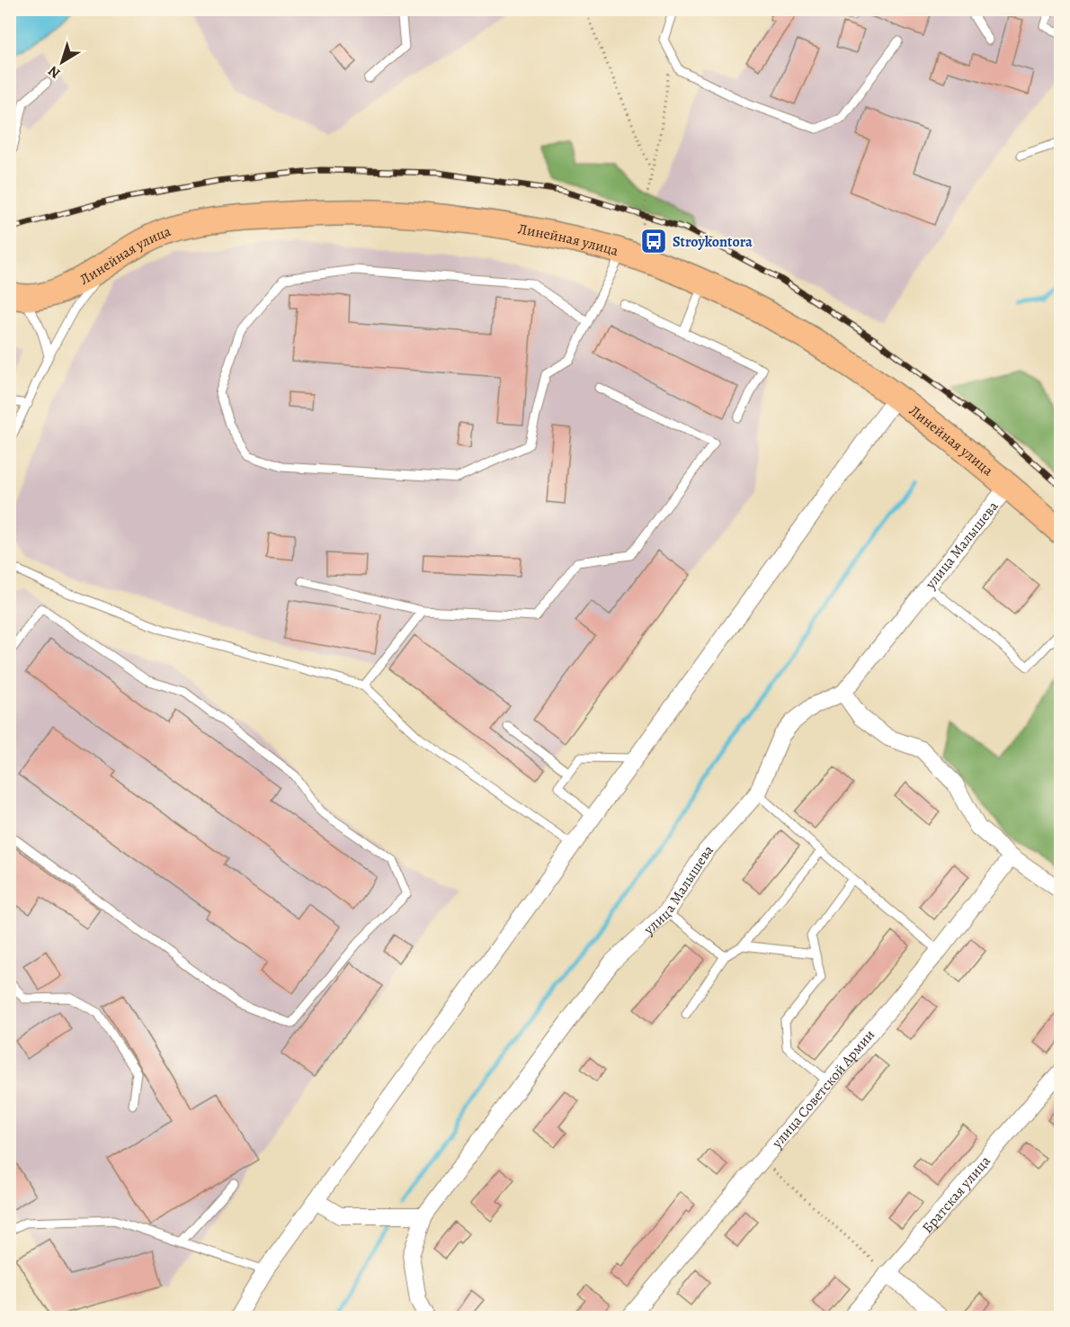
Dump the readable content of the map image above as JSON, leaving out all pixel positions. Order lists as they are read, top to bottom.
{
  "streets": {
    "main road": ["Линейная улица"],
    "street": ["улица Малышева", "улица Советской Армии", "Братская улица"]
  },
  "crossings": [
    ["Линейная улица", "улица Малышева"]
  ],
  "places": {
    "bus stop": ["Stroykontora"]
  },
  "north": "bottom left"
}
